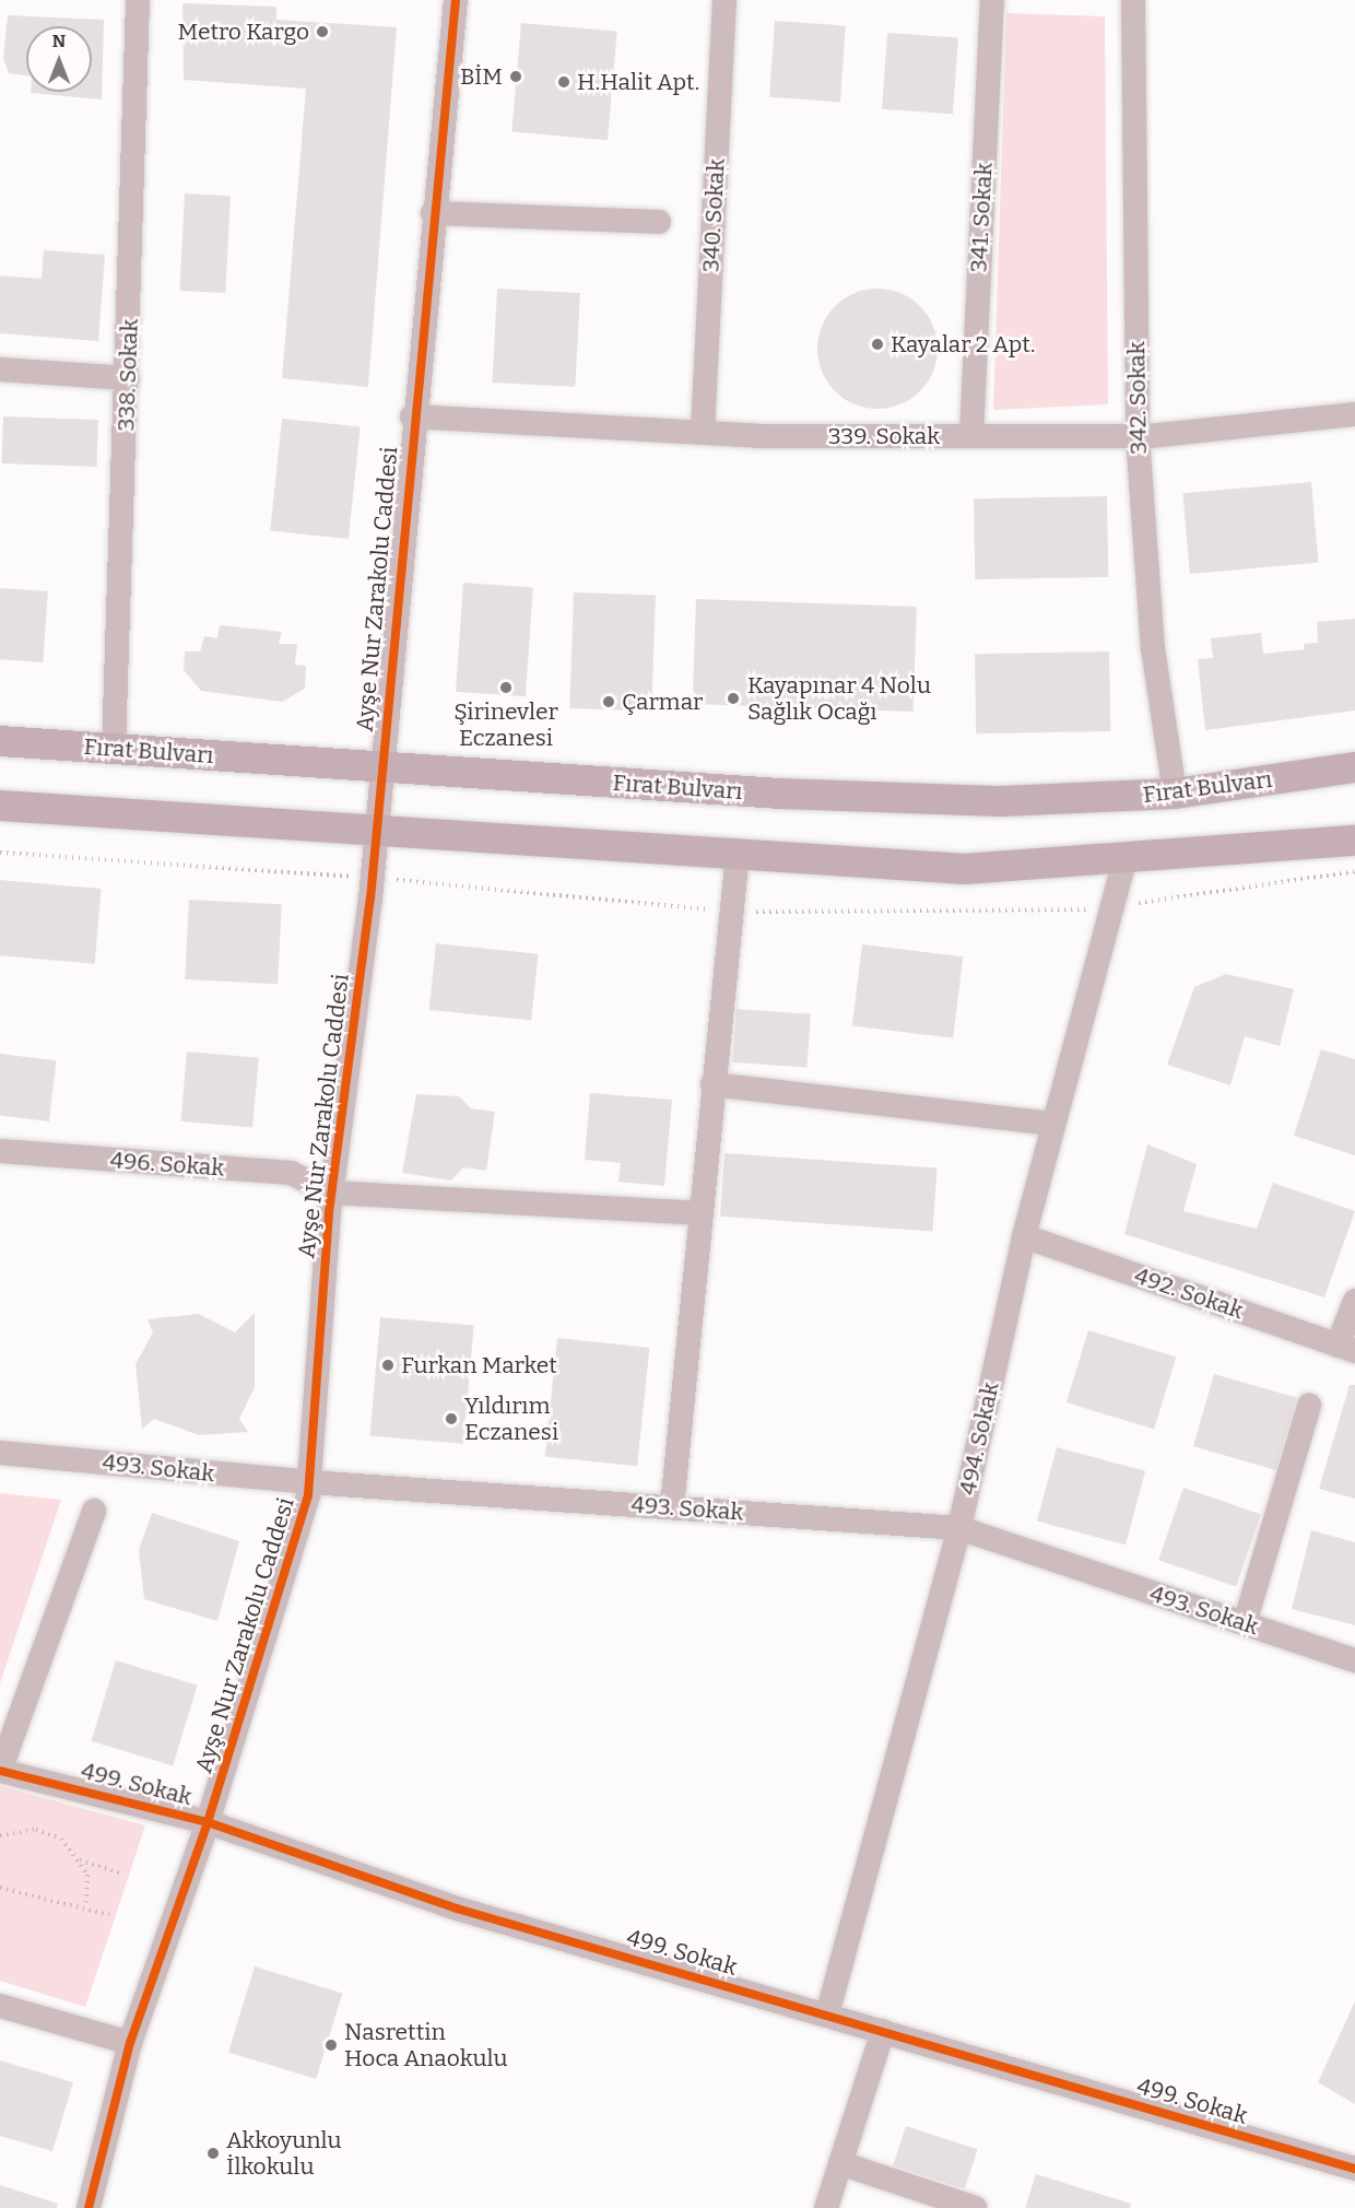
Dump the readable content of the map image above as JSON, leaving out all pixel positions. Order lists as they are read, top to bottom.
{
  "streets": {
    "main road": ["Fırat Bulvarı"],
    "street": [
      "340. Sokak",
      "341. Sokak",
      "338. Sokak",
      "342. Sokak",
      "339. Sokak",
      "Ayşe Nur Zarakolu Caddesi",
      "496. Sokak",
      "492. Sokak",
      "494. Sokak",
      "493. Sokak",
      "499. Sokak"
    ]
  },
  "crossings": [
    ["340. Sokak", "339. Sokak"],
    ["341. Sokak", "339. Sokak"],
    ["338. Sokak", "Fırat Bulvarı"],
    ["342. Sokak", "339. Sokak"],
    ["342. Sokak", "Fırat Bulvarı"],
    ["339. Sokak", "Ayşe Nur Zarakolu Caddesi"],
    ["Ayşe Nur Zarakolu Caddesi", "Fırat Bulvarı"],
    ["Ayşe Nur Zarakolu Caddesi", "496. Sokak"],
    ["Ayşe Nur Zarakolu Caddesi", "493. Sokak"],
    ["Ayşe Nur Zarakolu Caddesi", "499. Sokak"],
    ["492. Sokak", "494. Sokak"],
    ["494. Sokak", "493. Sokak"],
    ["494. Sokak", "499. Sokak"]
  ],
  "places": [
    "Metro Kargo",
    "BİM",
    "H.Halit Apt.",
    "Kayalar 2 Apt.",
    "Şirinevler Eczanesi",
    "Kayapınar 4 Nolu Sağlık Ocağı",
    "Çarmar",
    "Furkan Market",
    "Yıldırım Eczanesi",
    "Nasrettin Hoca Anaokulu",
    "Akkoyunlu İlkokulu"
  ],
  "north": "top"
}
